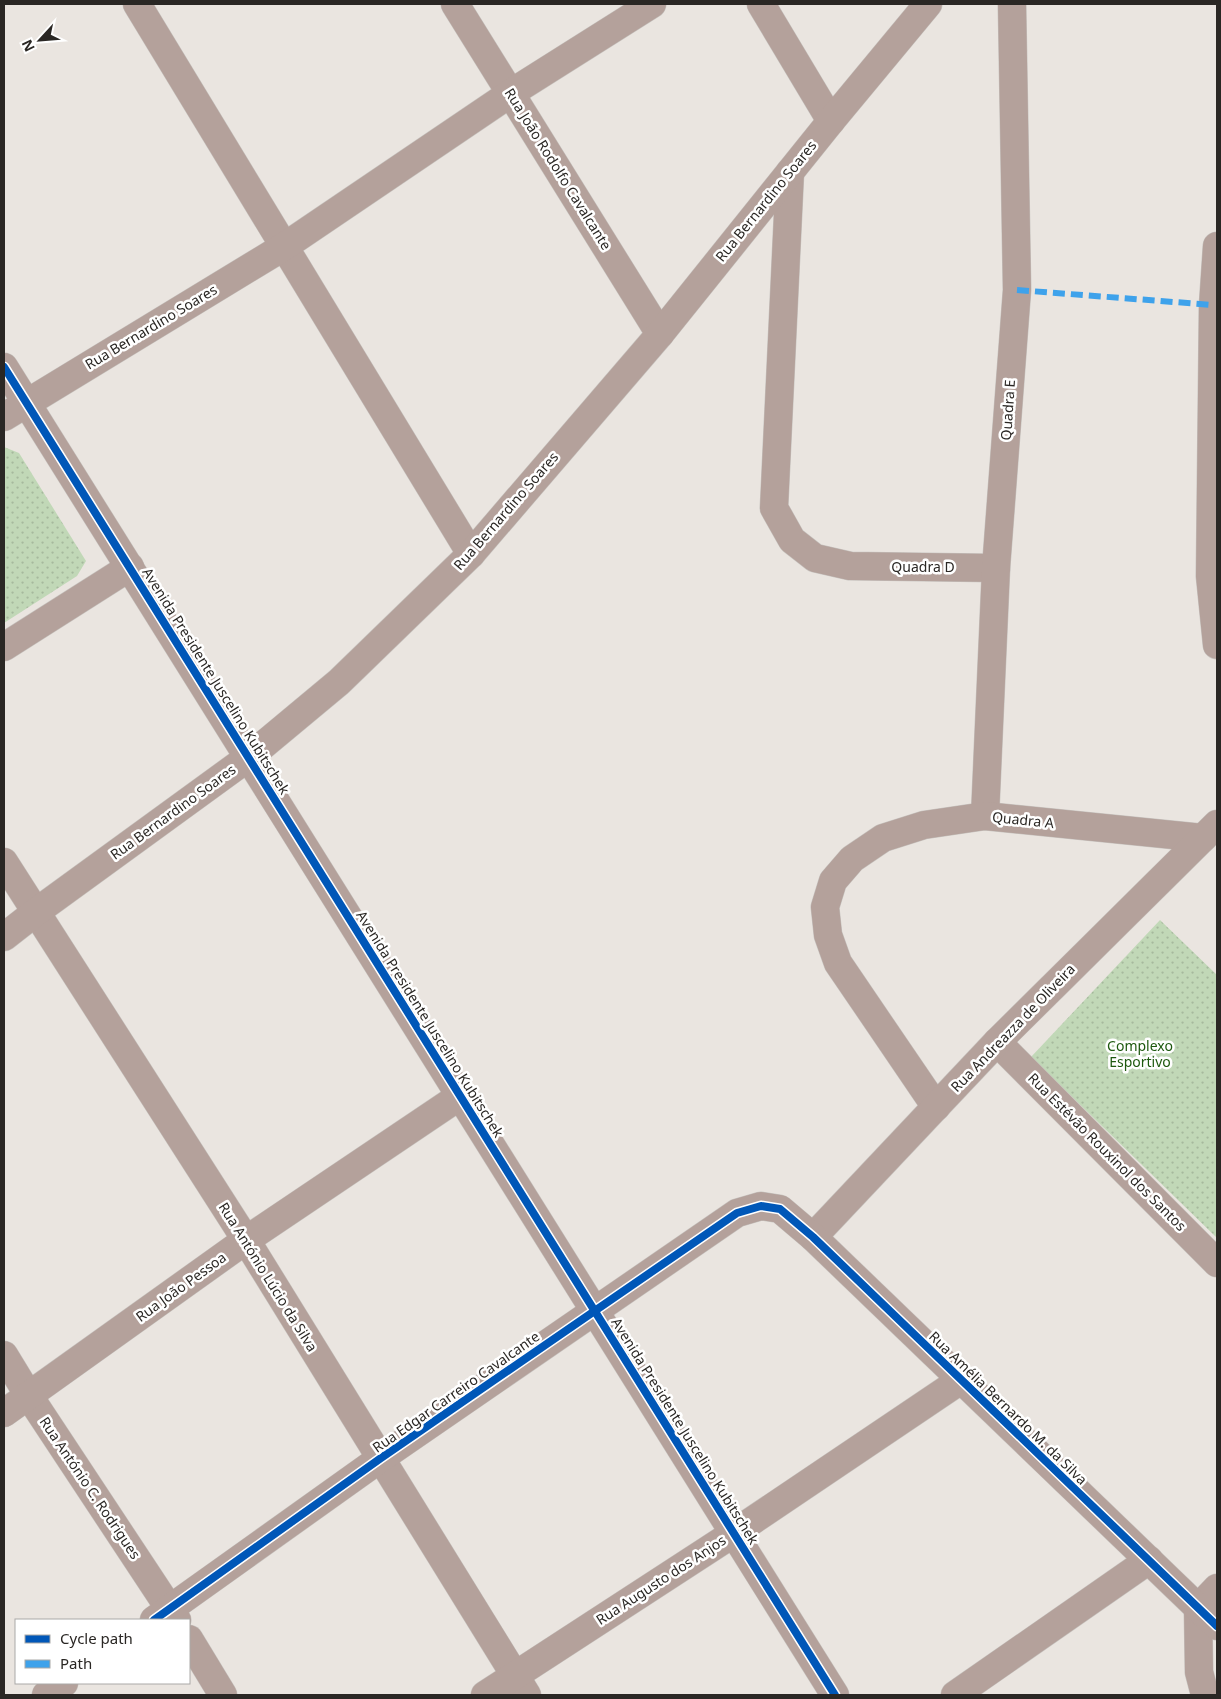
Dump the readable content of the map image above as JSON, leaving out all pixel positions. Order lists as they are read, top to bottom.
{
  "streets": {
    "street": [
      "Rua João Rodolfo Cavalcante",
      "Rua Bernardino Soares",
      "Quadra E",
      "Quadra D",
      "Avenida Presidente Juscelino Kubitschek",
      "Quadra A",
      "Rua Andreazza de Oliveira",
      "Rua Estévão Rouxinol dos Santos",
      "Rua António Lúcio da Silva",
      "Rua João Pessoa",
      "Rua Edgar Carreiro Cavalcante",
      "Rua Amélia Bernardo M. da Silva",
      "Rua António C. Rodrigues",
      "Rua Augusto dos Anjos"
    ]
  },
  "crossings": [
    ["Rua João Rodolfo Cavalcante", "Rua Bernardino Soares"],
    ["Rua Bernardino Soares", "Quadra D"],
    ["Rua Bernardino Soares", "Avenida Presidente Juscelino Kubitschek"],
    ["Rua Bernardino Soares", "Rua António Lúcio da Silva"],
    ["Quadra E", "Quadra D"],
    ["Quadra E", "Quadra A"],
    ["Avenida Presidente Juscelino Kubitschek", "Rua João Pessoa"],
    ["Avenida Presidente Juscelino Kubitschek", "Rua Edgar Carreiro Cavalcante"],
    ["Avenida Presidente Juscelino Kubitschek", "Rua Augusto dos Anjos"],
    ["Quadra A", "Rua Andreazza de Oliveira"],
    ["Rua Andreazza de Oliveira", "Rua Estévão Rouxinol dos Santos"],
    ["Rua Andreazza de Oliveira", "Rua Amélia Bernardo M. da Silva"],
    ["Rua António Lúcio da Silva", "Rua João Pessoa"],
    ["Rua António Lúcio da Silva", "Rua Edgar Carreiro Cavalcante"],
    ["Rua António Lúcio da Silva", "Rua Augusto dos Anjos"],
    ["Rua João Pessoa", "Rua António C. Rodrigues"],
    ["Rua Edgar Carreiro Cavalcante", "Rua Amélia Bernardo M. da Silva"],
    ["Rua Edgar Carreiro Cavalcante", "Rua António C. Rodrigues"],
    ["Rua Amélia Bernardo M. da Silva", "Rua Augusto dos Anjos"]
  ],
  "parks": ["Complexo Esportivo"],
  "legend": ["Cycle path", "Path"],
  "north": "bottom left"
}
